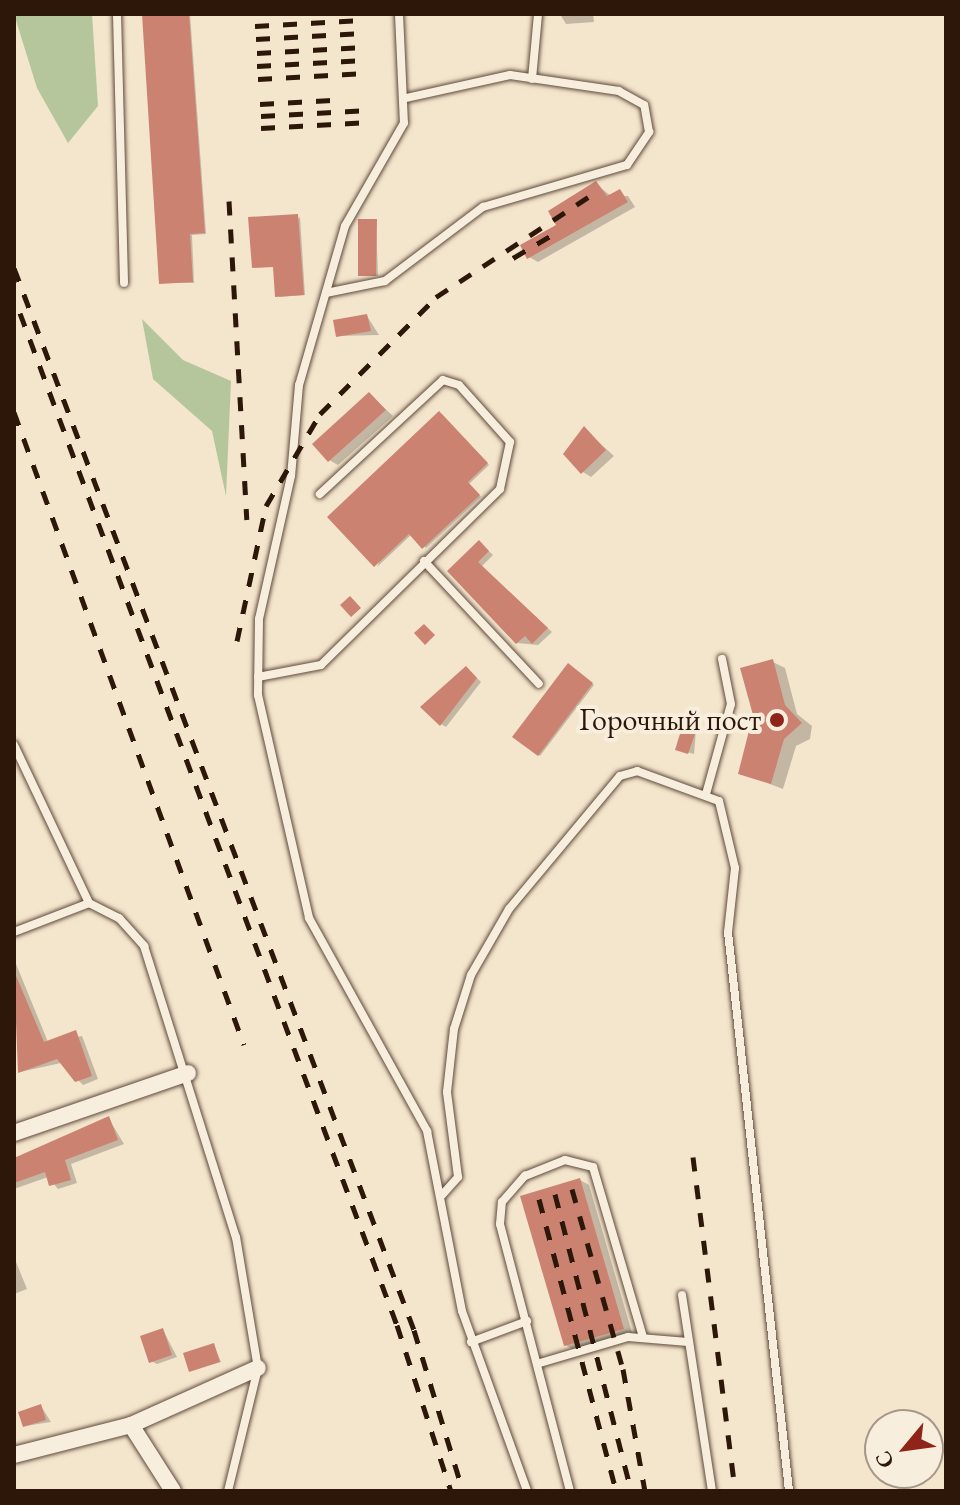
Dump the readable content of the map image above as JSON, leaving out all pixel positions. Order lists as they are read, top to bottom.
{
  "places": ["Горочный пост"],
  "north": "bottom left"
}
